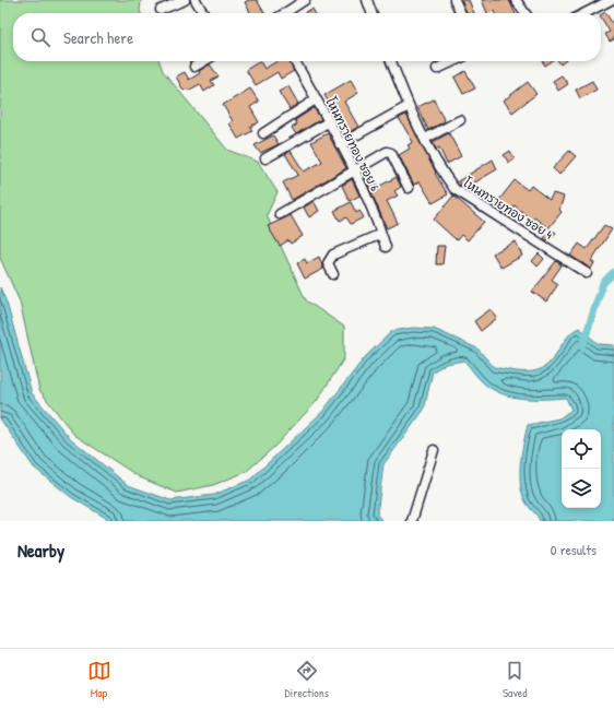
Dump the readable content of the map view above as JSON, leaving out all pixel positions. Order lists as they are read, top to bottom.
{
  "streets": {
    "street": ["โหนทรายทอง ซอย 6", "โหนทรายทอง ซอย 4"]
  },
  "page": {
    "search": "Search here",
    "heading": ["Nearby", "0 results"],
    "nav": ["Map", "Directions", "Saved"]
  }
}
